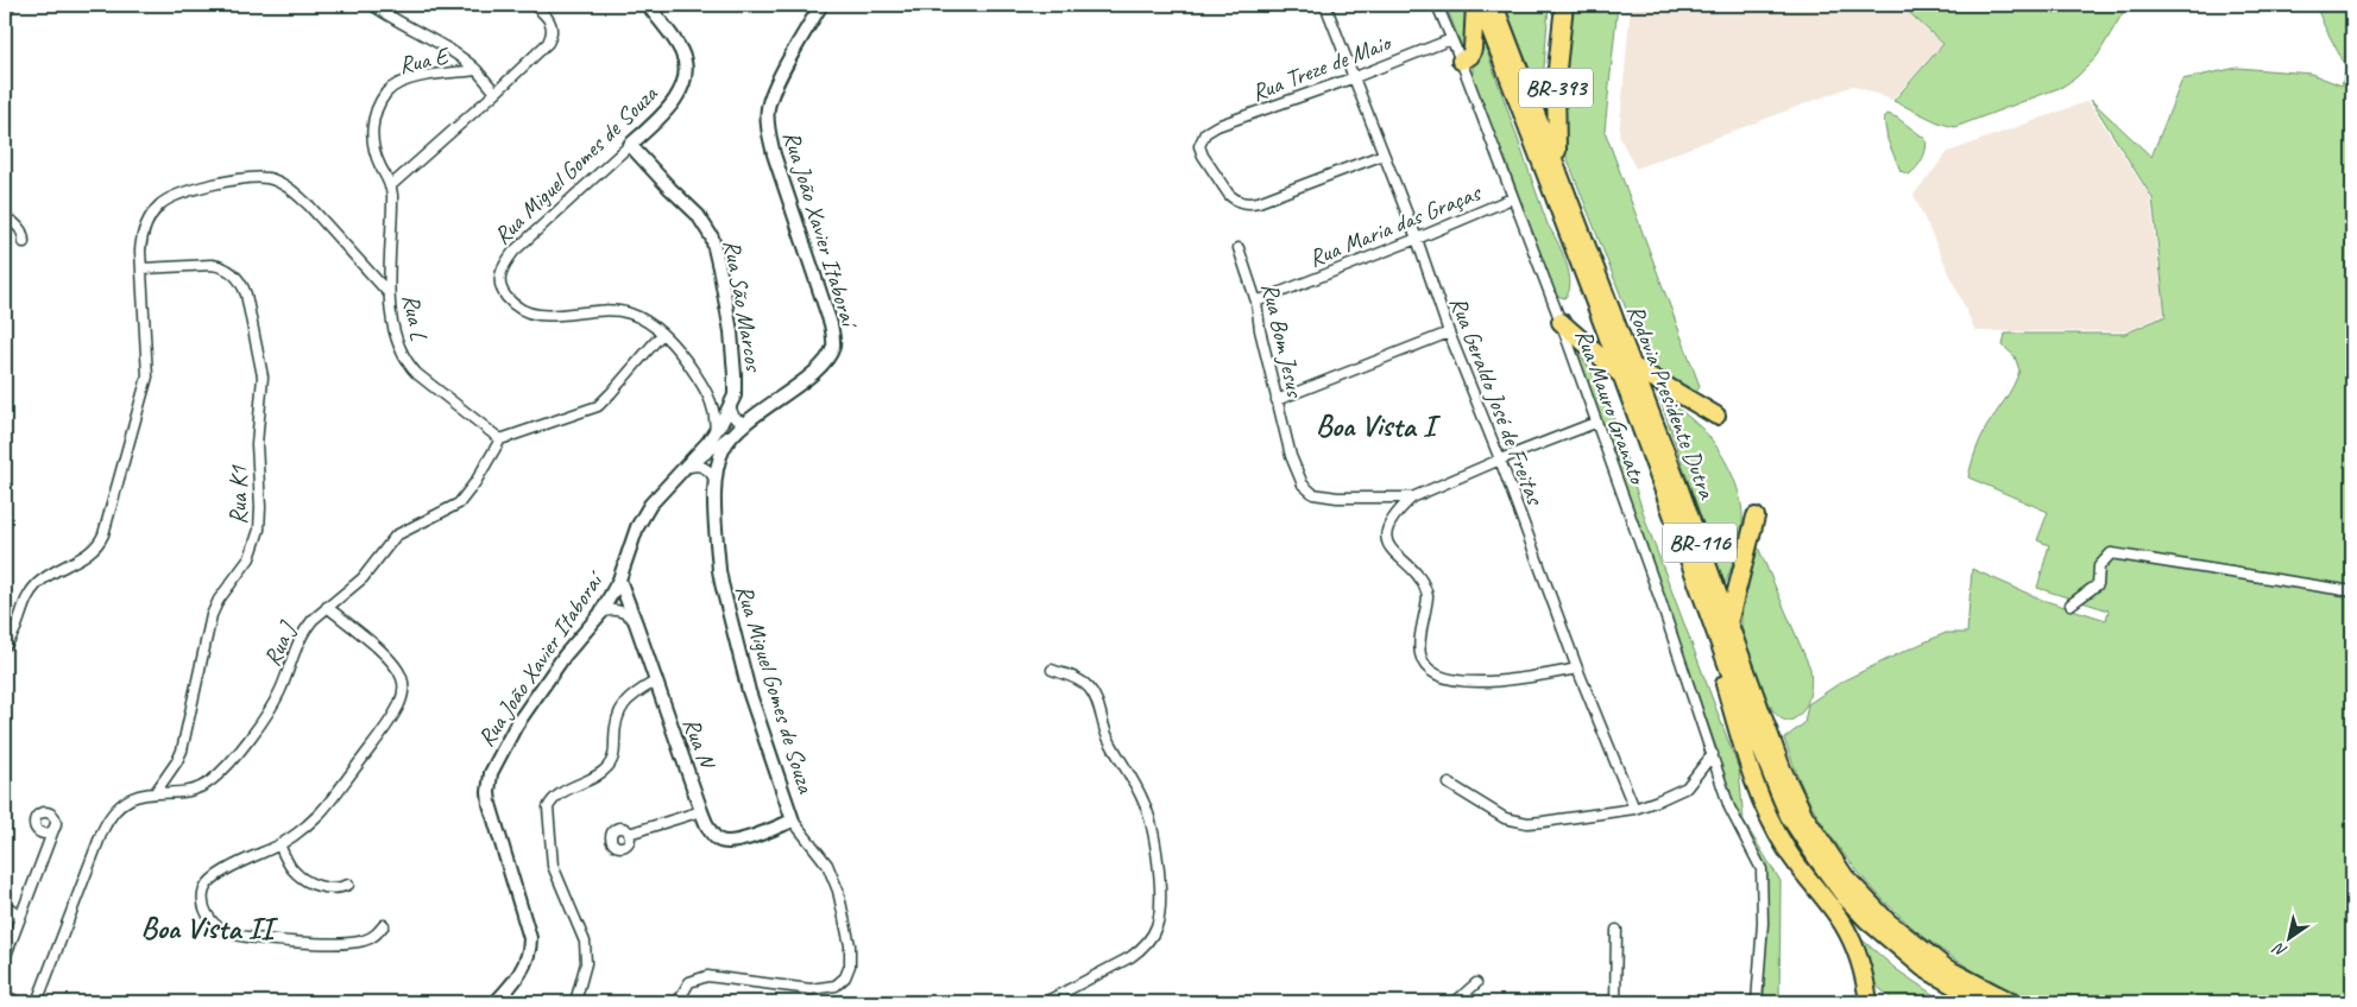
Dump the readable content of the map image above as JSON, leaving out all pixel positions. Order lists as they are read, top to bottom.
{
  "streets": {
    "highway": ["BR-393", "Rodovia Presidente Dutra", "BR-116"],
    "street": [
      "Rua E",
      "Rua Treze de Maio",
      "Rua Miguel Gomes de Souza",
      "Rua Maria das Graças",
      "Rua João Xavier Itaboraí",
      "Rua São Marcos",
      "Rua L",
      "Rua Bom Jesus",
      "Rua Geraldo José de Freitas",
      "Rua Mauro Granato",
      "Rua K1",
      "Rua J",
      "Rua N"
    ]
  },
  "crossings": [
    ["Rua E", "Rua L"],
    ["Rua Treze de Maio", "Rua Geraldo José de Freitas"],
    ["Rua Treze de Maio", "Rua Mauro Granato"],
    ["BR-393", "Rodovia Presidente Dutra"],
    ["Rua Miguel Gomes de Souza", "Rua João Xavier Itaboraí"],
    ["Rua Miguel Gomes de Souza", "Rua São Marcos"],
    ["Rua Miguel Gomes de Souza", "Rua N"],
    ["Rua Maria das Graças", "Rua Bom Jesus"],
    ["Rua Maria das Graças", "Rua Geraldo José de Freitas"],
    ["Rua Maria das Graças", "Rua Mauro Granato"],
    ["Rua João Xavier Itaboraí", "Rua São Marcos"],
    ["Rua João Xavier Itaboraí", "Rua N"],
    ["Rua L", "Rua J"],
    ["Rua Bom Jesus", "Rua Geraldo José de Freitas"],
    ["Rua Bom Jesus", "Rua Mauro Granato"],
    ["Rua K1", "Rua J"]
  ],
  "districts": ["Boa Vista I", "Boa Vista II"],
  "north": "bottom left"
}
